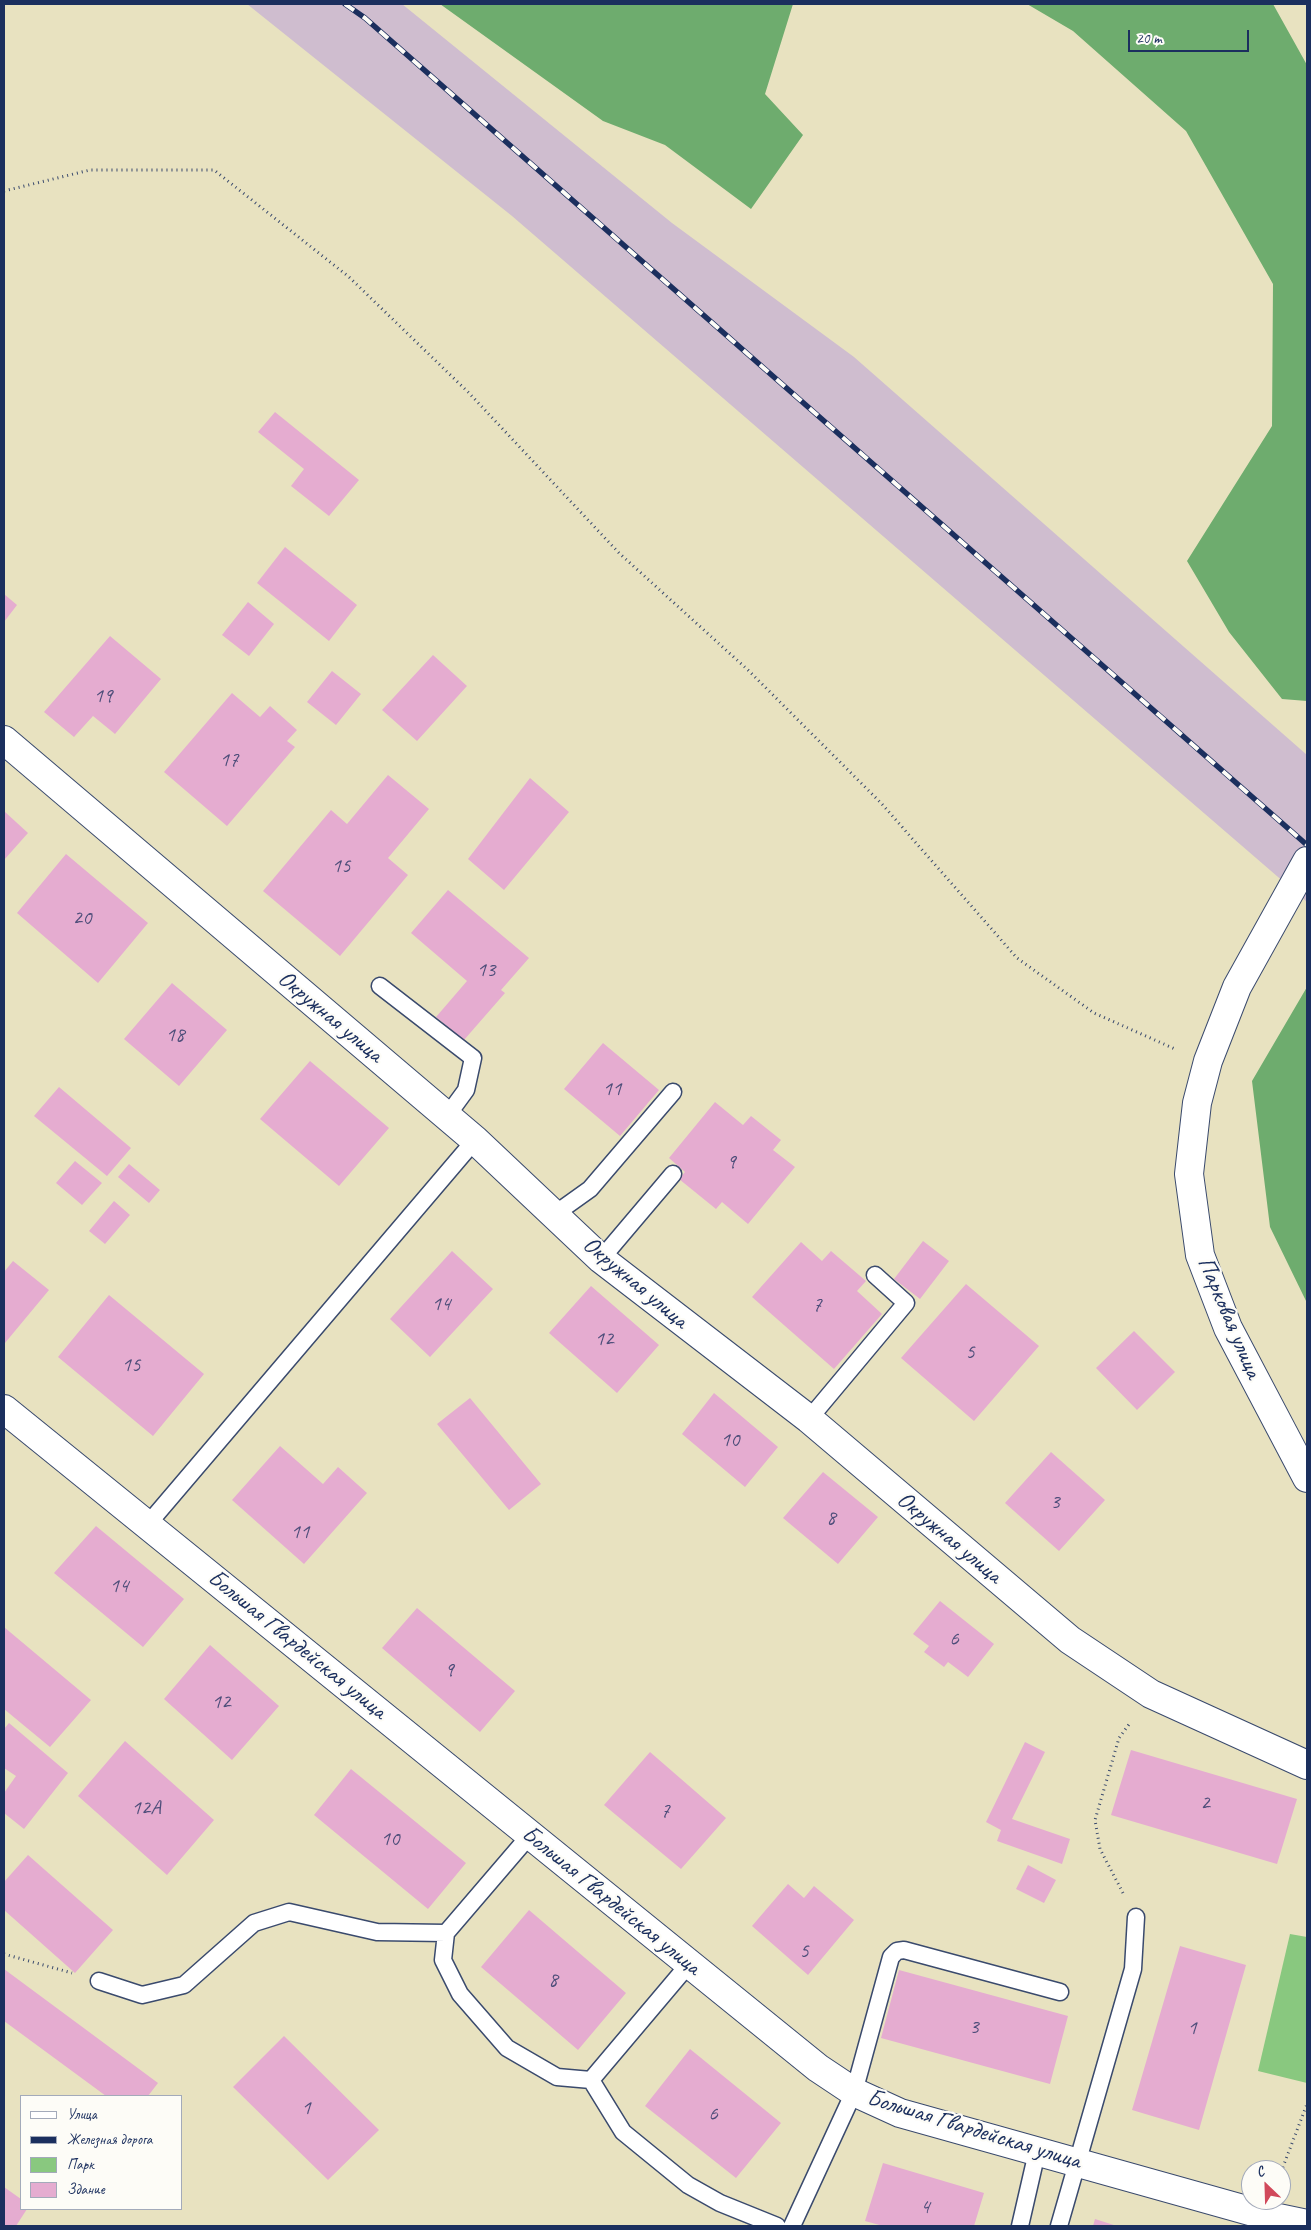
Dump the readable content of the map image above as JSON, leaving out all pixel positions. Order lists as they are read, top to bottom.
{
  "streets": {
    "street": ["Окружная улица", "Парковая улица", "Большая Гвардейская улица"]
  },
  "house_numbers": [
    "19",
    "17",
    "15",
    "20",
    "13",
    "18",
    "11",
    "9",
    "14",
    "7",
    "12",
    "5",
    "15",
    "10",
    "3",
    "8",
    "11",
    "14",
    "6",
    "9",
    "12",
    "2",
    "12А",
    "7",
    "10",
    "5",
    "8",
    "3",
    "1",
    "1",
    "6",
    "4"
  ],
  "legend": [
    "Улица",
    "Железная дорога",
    "Парк",
    "Здание"
  ],
  "scale_bar": "20 m",
  "north": "top left"
}
